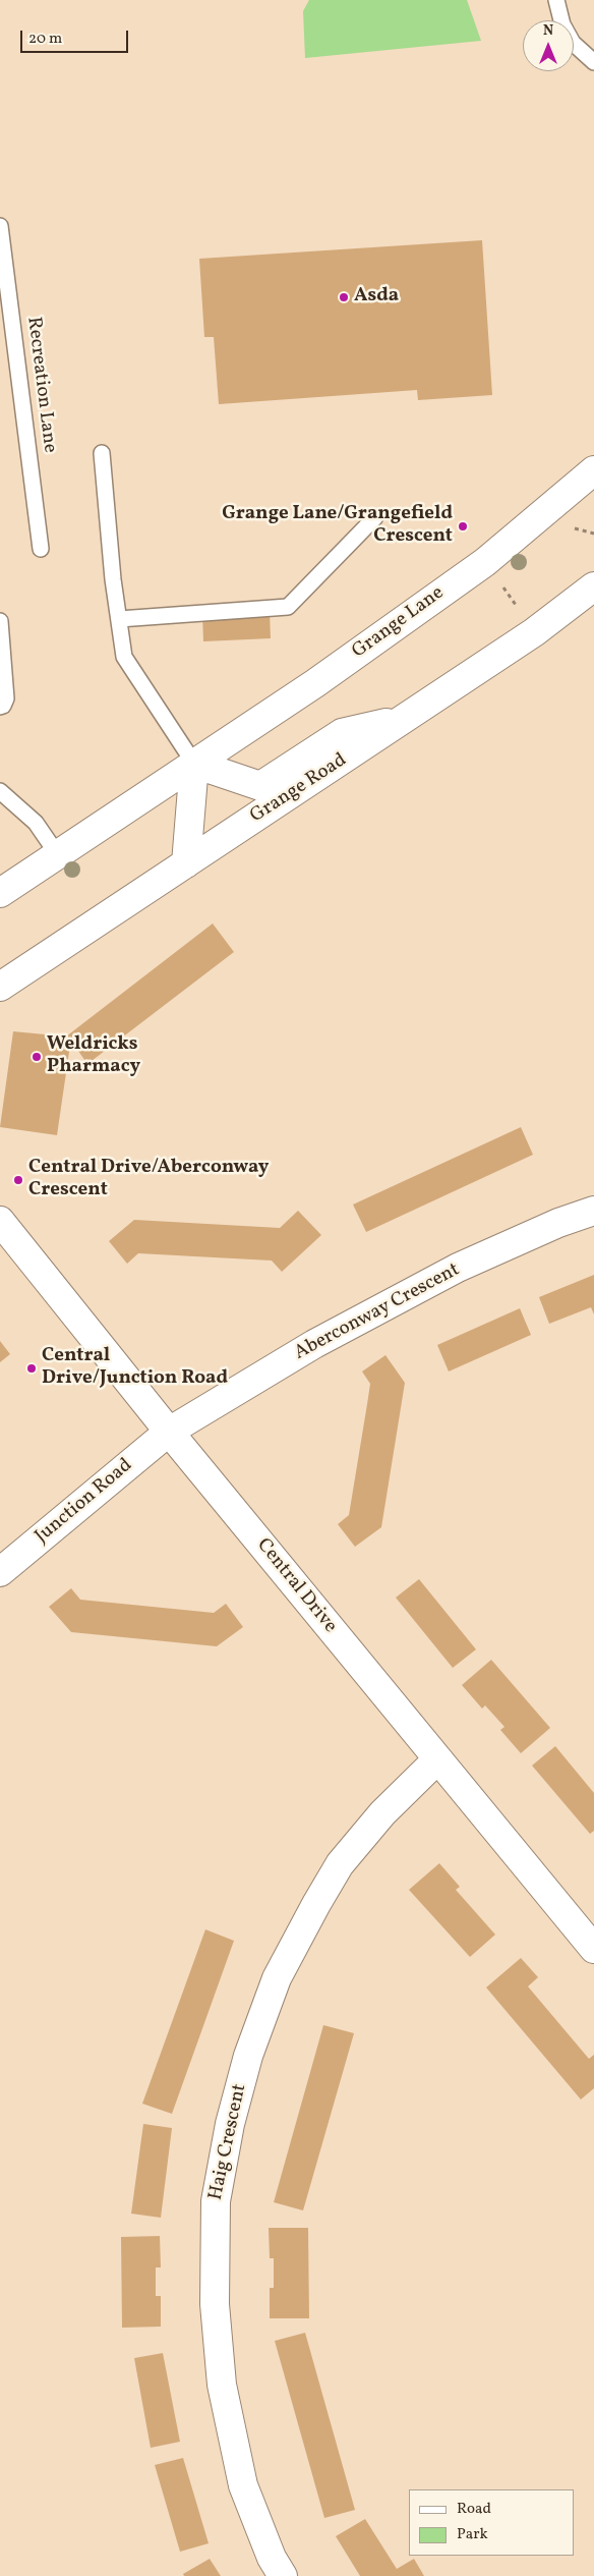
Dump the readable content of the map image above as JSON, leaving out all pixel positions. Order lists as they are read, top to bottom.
{
  "streets": {
    "street": [
      "Grange Lane",
      "Grange Road",
      "Aberconway Crescent",
      "Junction Road",
      "Central Drive",
      "Haig Crescent"
    ],
    "lane": ["Recreation Lane"]
  },
  "crossings": [
    ["Aberconway Crescent", "Junction Road"],
    ["Aberconway Crescent", "Central Drive"],
    ["Junction Road", "Central Drive"],
    ["Central Drive", "Haig Crescent"]
  ],
  "places": [
    "Asda",
    "Grange Lane/Grangefield Crescent",
    "Weldricks Pharmacy",
    "Central Drive/Aberconway Crescent",
    "Central Drive/Junction Road"
  ],
  "legend": ["Road", "Park"],
  "scale_bar": "20 m",
  "north": "top"
}
